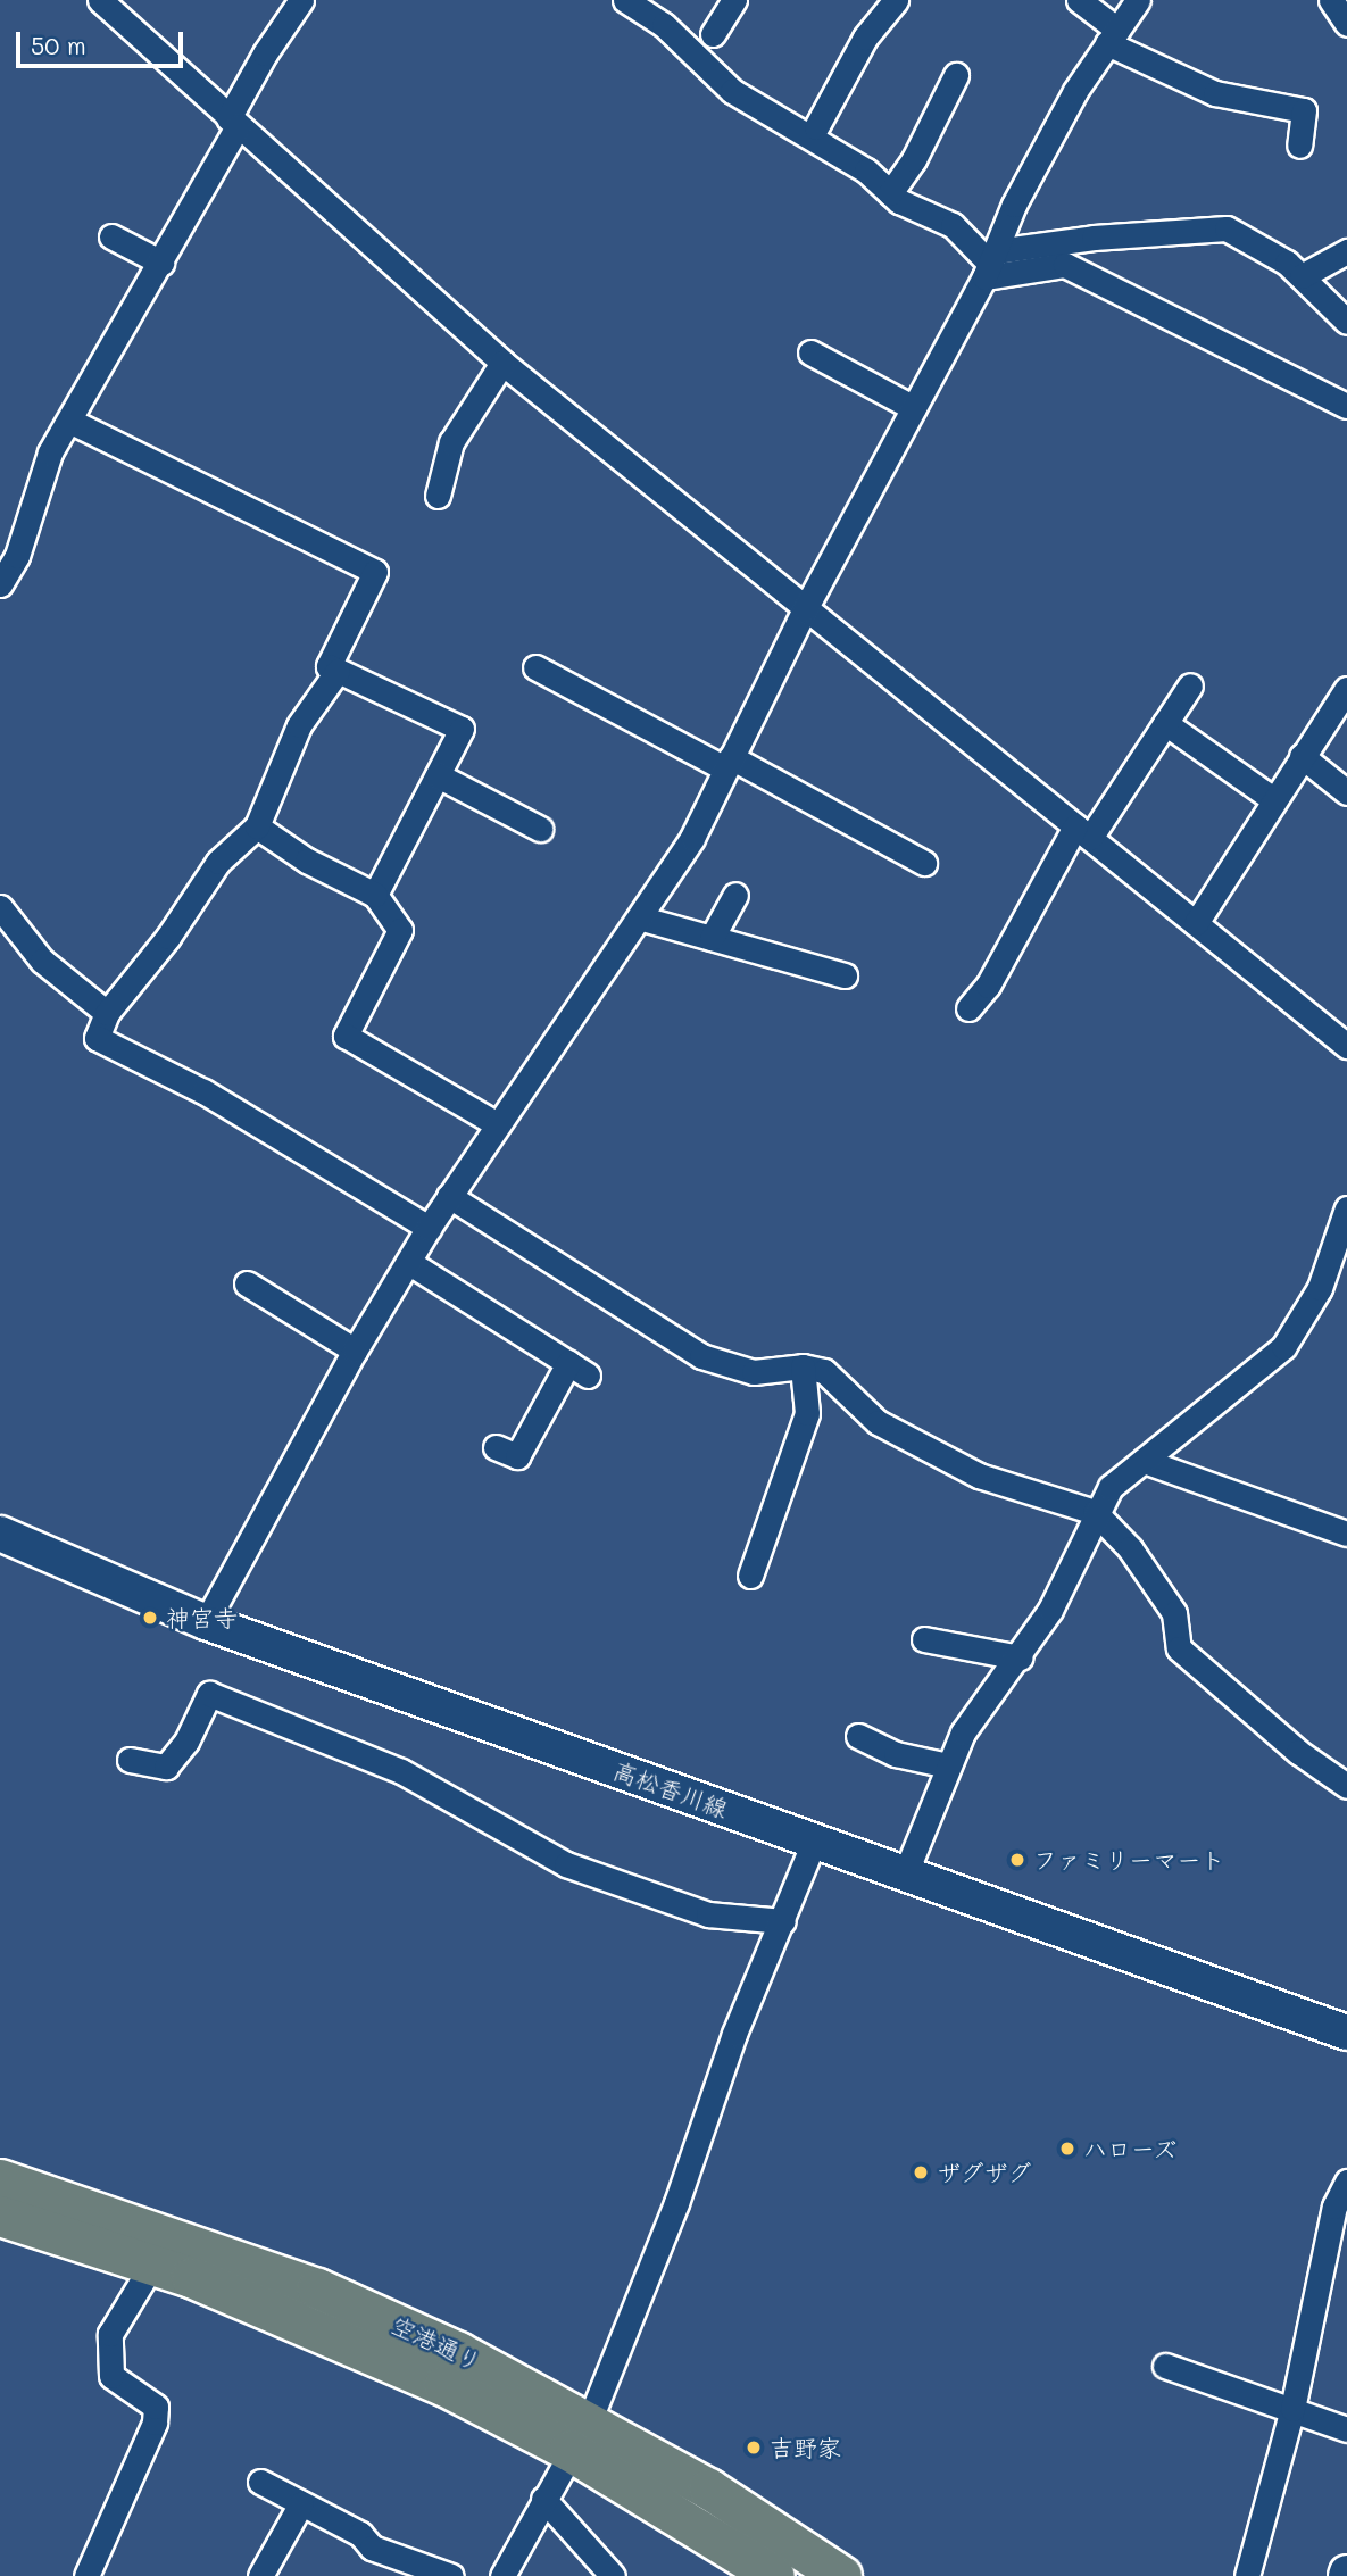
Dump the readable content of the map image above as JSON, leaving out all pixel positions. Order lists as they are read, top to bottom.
{
  "streets": {
    "highway": ["空港通り"],
    "main road": ["高松香川線"]
  },
  "places": [
    "神宮寺",
    "ファミリーマート",
    "ハローズ",
    "ザグザグ",
    "吉野家"
  ],
  "scale_bar": "50 m"
}
